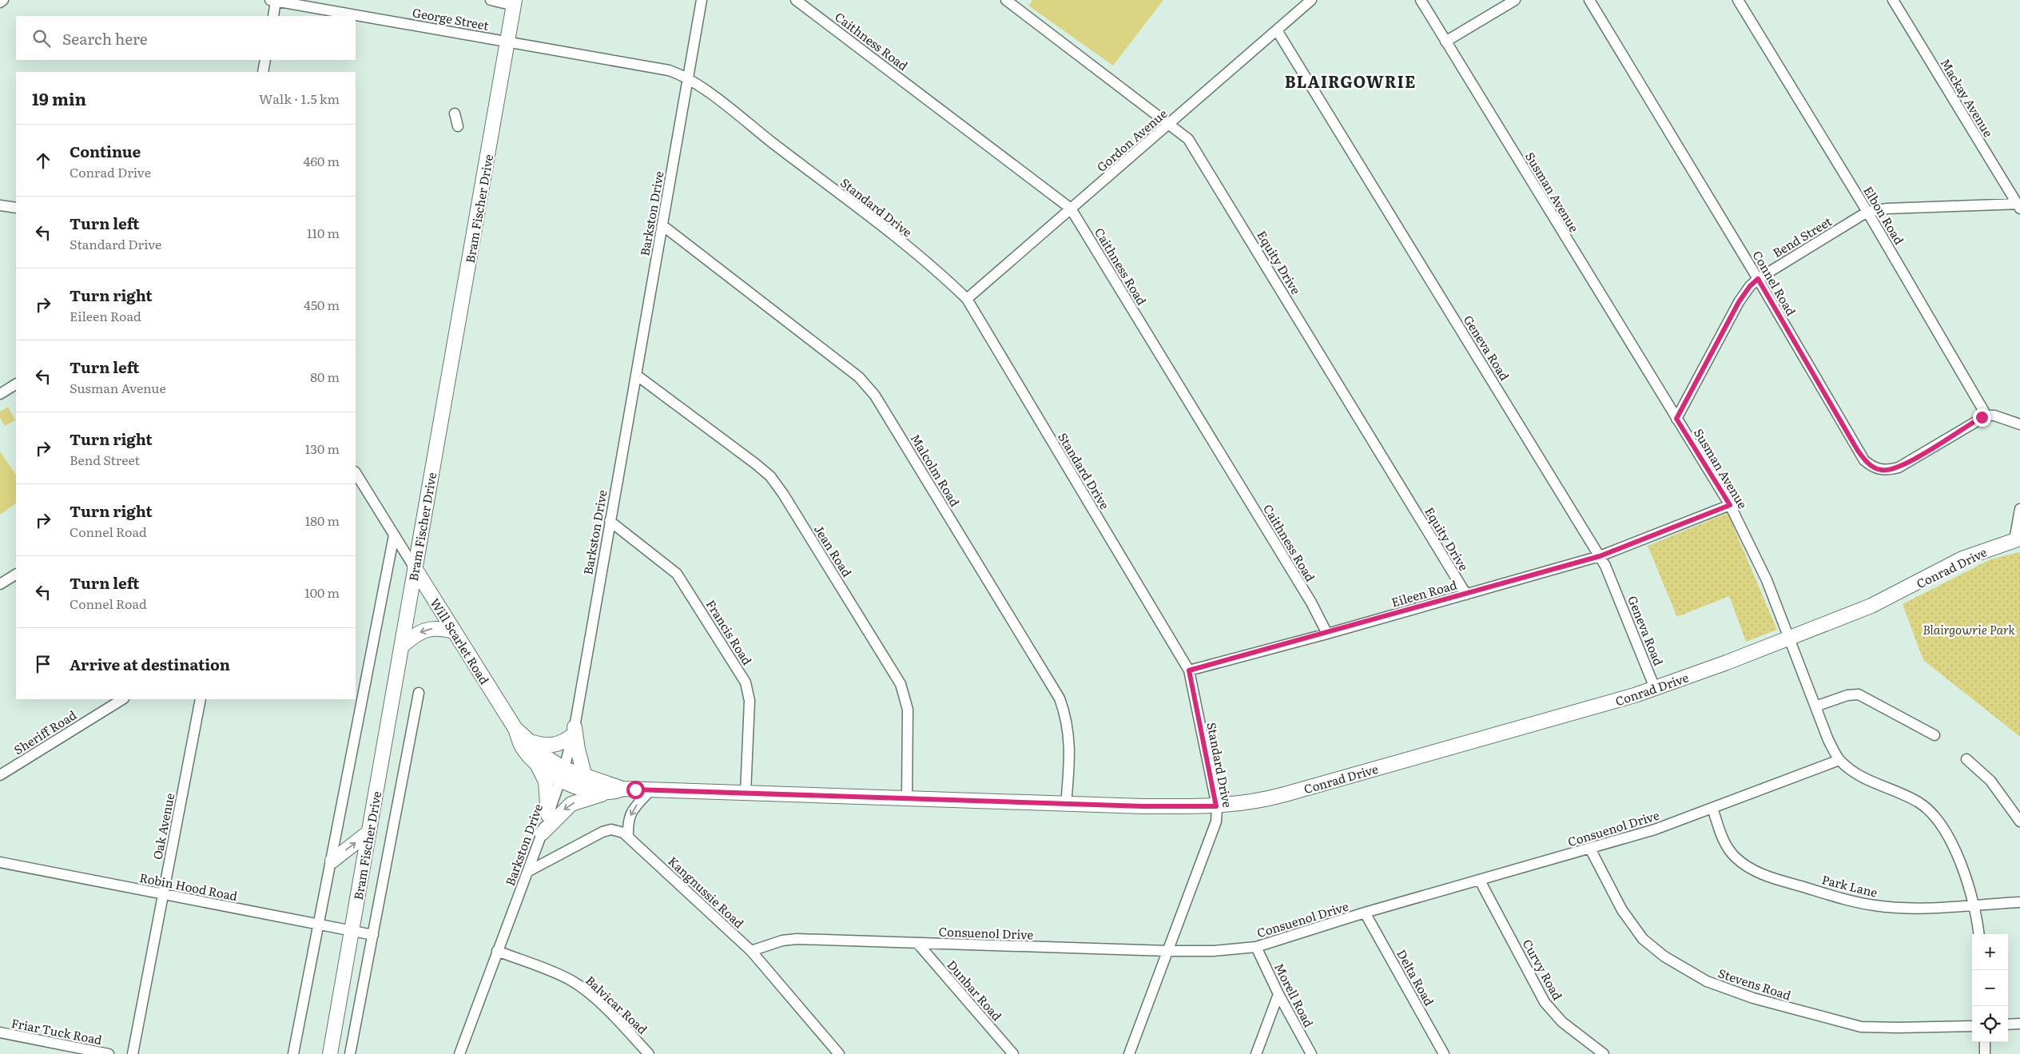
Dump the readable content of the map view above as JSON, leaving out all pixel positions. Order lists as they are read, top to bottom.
{
  "streets": {
    "street": [
      "George Street",
      "Caithness Road",
      "Mackay Avenue",
      "Gordon Avenue",
      "Susman Avenue",
      "Standard Drive",
      "Bram Fischer Drive",
      "Barkston Drive",
      "Elbon Road",
      "Bend Street",
      "Equity Drive",
      "Connel Road",
      "Geneva Road",
      "Malcolm Road",
      "Jean Road",
      "Conrad Drive",
      "Eileen Road",
      "Francis Road",
      "Will Scarlet Road",
      "Sheriff Road",
      "Oak Avenue",
      "Consuenol Drive",
      "Park Lane",
      "Robin Hood Road",
      "Kangnussie Road",
      "Curvy Road",
      "Delta Road",
      "Stevens Road",
      "Dunbar Road",
      "Morell Road",
      "Balvicar Road",
      "Friar Tuck Road"
    ]
  },
  "crossings": [
    ["George Street", "Standard Drive"],
    ["George Street", "Bram Fischer Drive"],
    ["Caithness Road", "Gordon Avenue"],
    ["Caithness Road", "Eileen Road"],
    ["Mackay Avenue", "Bend Street"],
    ["Gordon Avenue", "Standard Drive"],
    ["Gordon Avenue", "Equity Drive"],
    ["Gordon Avenue", "Geneva Road"],
    ["Susman Avenue", "Bend Street"],
    ["Susman Avenue", "Conrad Drive"],
    ["Susman Avenue", "Eileen Road"],
    ["Susman Avenue", "Consuenol Drive"],
    ["Susman Avenue", "Park Lane"],
    ["Standard Drive", "Barkston Drive"],
    ["Standard Drive", "Conrad Drive"],
    ["Standard Drive", "Eileen Road"],
    ["Standard Drive", "Consuenol Drive"],
    ["Bram Fischer Drive", "Will Scarlet Road"],
    ["Bram Fischer Drive", "Robin Hood Road"],
    ["Barkston Drive", "Malcolm Road"],
    ["Barkston Drive", "Jean Road"],
    ["Barkston Drive", "Conrad Drive"],
    ["Barkston Drive", "Francis Road"],
    ["Barkston Drive", "Will Scarlet Road"],
    ["Barkston Drive", "Kangnussie Road"],
    ["Barkston Drive", "Balvicar Road"],
    ["Elbon Road", "Bend Street"],
    ["Elbon Road", "Connel Road"],
    ["Bend Street", "Connel Road"],
    ["Equity Drive", "Eileen Road"],
    ["Geneva Road", "Conrad Drive"],
    ["Geneva Road", "Eileen Road"],
    ["Malcolm Road", "Conrad Drive"],
    ["Jean Road", "Conrad Drive"],
    ["Conrad Drive", "Francis Road"],
    ["Conrad Drive", "Will Scarlet Road"],
    ["Oak Avenue", "Robin Hood Road"],
    ["Consuenol Drive", "Park Lane"],
    ["Consuenol Drive", "Kangnussie Road"],
    ["Consuenol Drive", "Curvy Road"],
    ["Consuenol Drive", "Delta Road"],
    ["Consuenol Drive", "Stevens Road"],
    ["Consuenol Drive", "Dunbar Road"],
    ["Consuenol Drive", "Morell Road"]
  ],
  "districts": ["BLAIRGOWRIE"],
  "parks": ["Blairgowrie Park"],
  "page": {
    "search": "Search here",
    "heading": ["19 min", "Walk · 1.5 km"],
    "list": [
      ["Continue", "Conrad Drive", "460 m"],
      ["Turn left", "Standard Drive", "110 m"],
      ["Turn right", "Eileen Road", "450 m"],
      ["Turn left", "Susman Avenue", "80 m"],
      ["Turn right", "Bend Street", "130 m"],
      ["Turn right", "Connel Road", "180 m"],
      ["Turn left", "Connel Road", "100 m"],
      "Arrive at destination"
    ],
    "map_buttons": ["+", "−"]
  }
}
